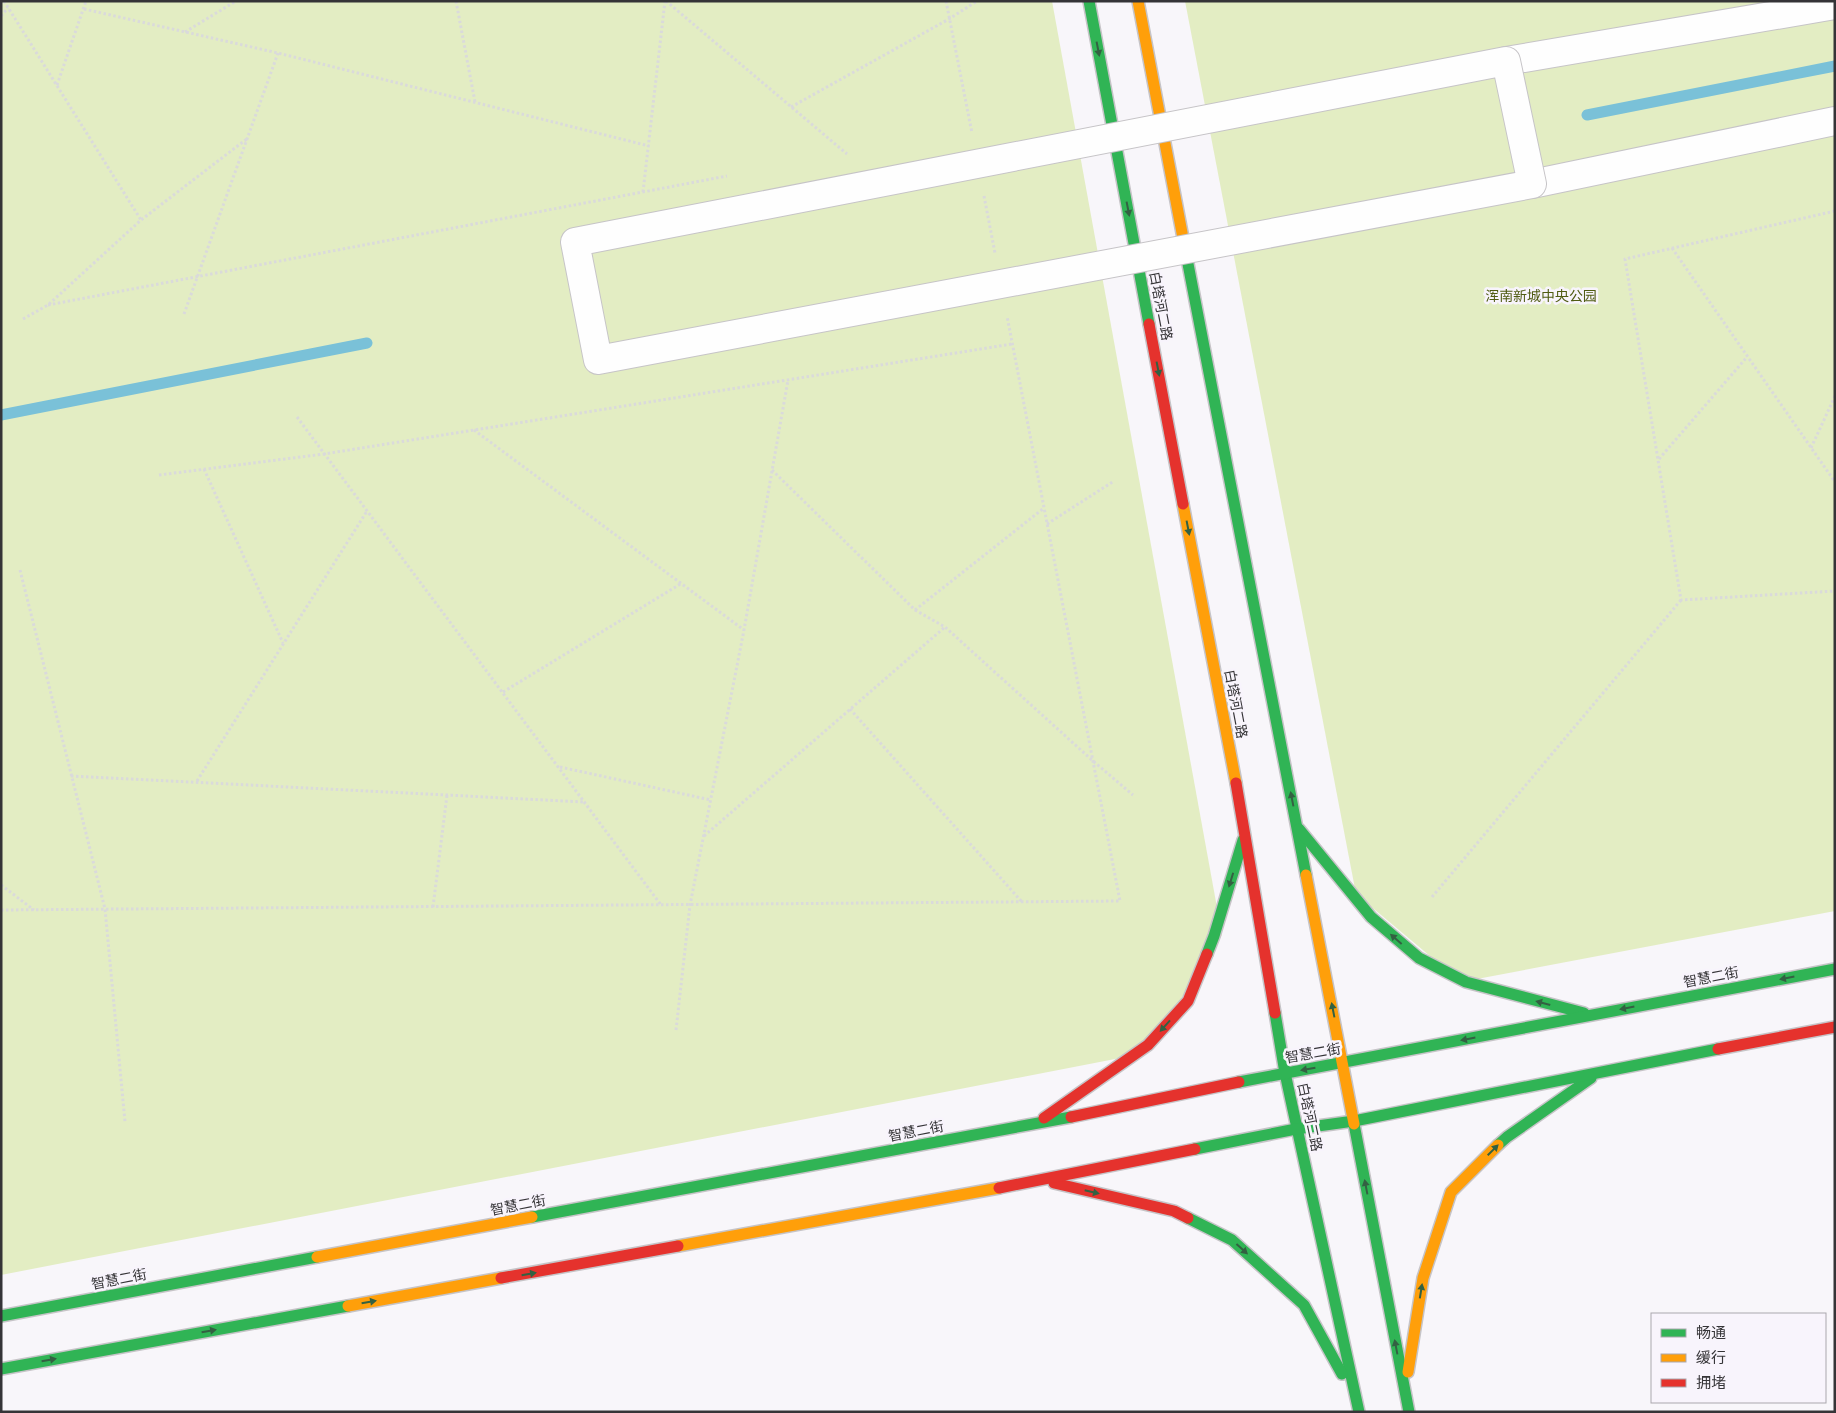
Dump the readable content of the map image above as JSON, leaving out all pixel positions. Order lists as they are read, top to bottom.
{
  "streets": {
    "main road": ["白塔河二路", "智慧二街"]
  },
  "crossings": [
    ["白塔河二路", "智慧二街"]
  ],
  "parks": ["浑南新城中央公园"],
  "legend": ["畅通", "缓行", "拥堵"]
}
